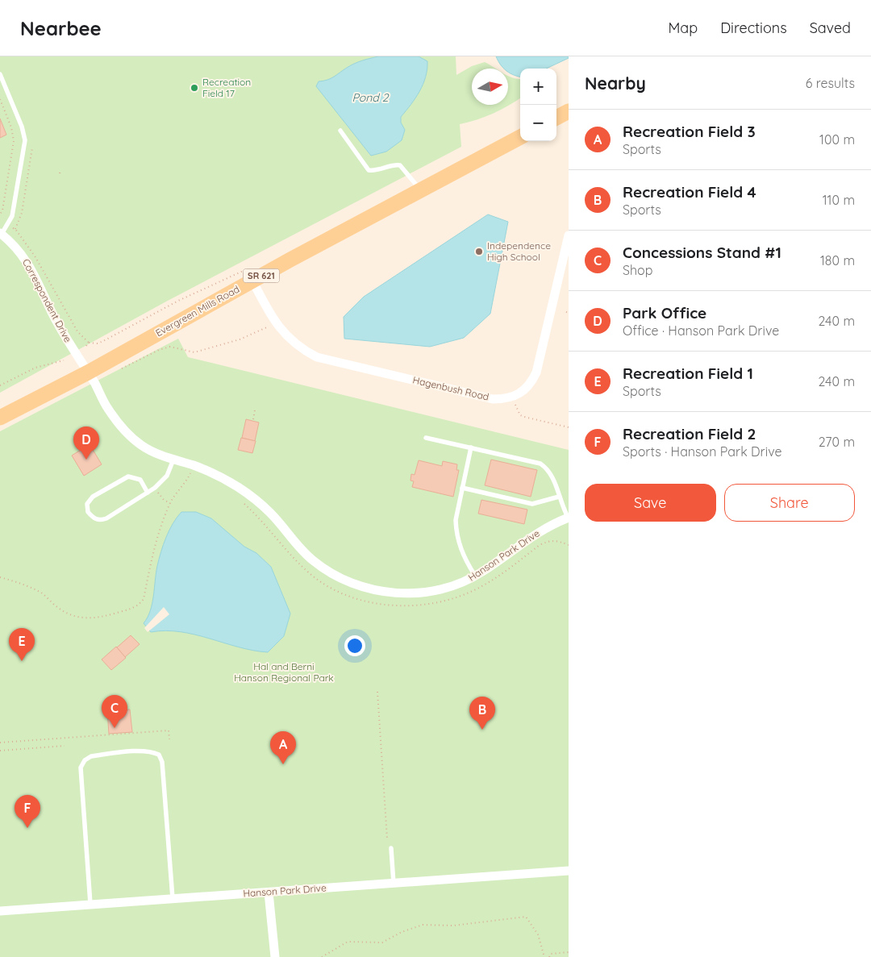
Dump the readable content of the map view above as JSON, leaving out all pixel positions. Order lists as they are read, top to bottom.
{
  "streets": {
    "main road": ["SR 621", "Evergreen Mills Road"],
    "street": ["Correspondent Drive", "Hagenbush Road", "Hanson Park Drive"]
  },
  "crossings": [
    ["Correspondent Drive", "Evergreen Mills Road"],
    ["Correspondent Drive", "Hanson Park Drive"],
    ["Evergreen Mills Road", "Hagenbush Road"],
    ["Evergreen Mills Road", "Hanson Park Drive"]
  ],
  "water": ["Pond 2"],
  "parks": ["Hal and Berni Hanson Regional Park"],
  "places": ["Recreation Field 17", "Independence High School"],
  "north": "right",
  "page": {
    "header": "Nearbee",
    "nav": ["Map", "Directions", "Saved"],
    "heading": ["Nearby", "6 results"],
    "map_buttons": ["+", "−"],
    "list": [
      {
        "mark": "A",
        "name": "Recreation Field 3",
        "note": "Sports",
        "value": "100 m"
      },
      {
        "mark": "B",
        "name": "Recreation Field 4",
        "note": "Sports",
        "value": "110 m"
      },
      {
        "mark": "C",
        "name": "Concessions Stand #1",
        "note": "Shop",
        "value": "180 m"
      },
      {
        "mark": "D",
        "name": "Park Office",
        "note": "Office · Hanson Park Drive",
        "value": "240 m"
      },
      {
        "mark": "E",
        "name": "Recreation Field 1",
        "note": "Sports",
        "value": "240 m"
      },
      {
        "mark": "F",
        "name": "Recreation Field 2",
        "note": "Sports · Hanson Park Drive",
        "value": "270 m"
      }
    ],
    "pins": [
      "D",
      "E",
      "C",
      "B",
      "A",
      "F"
    ],
    "buttons": ["Save", "Share"]
  }
}
